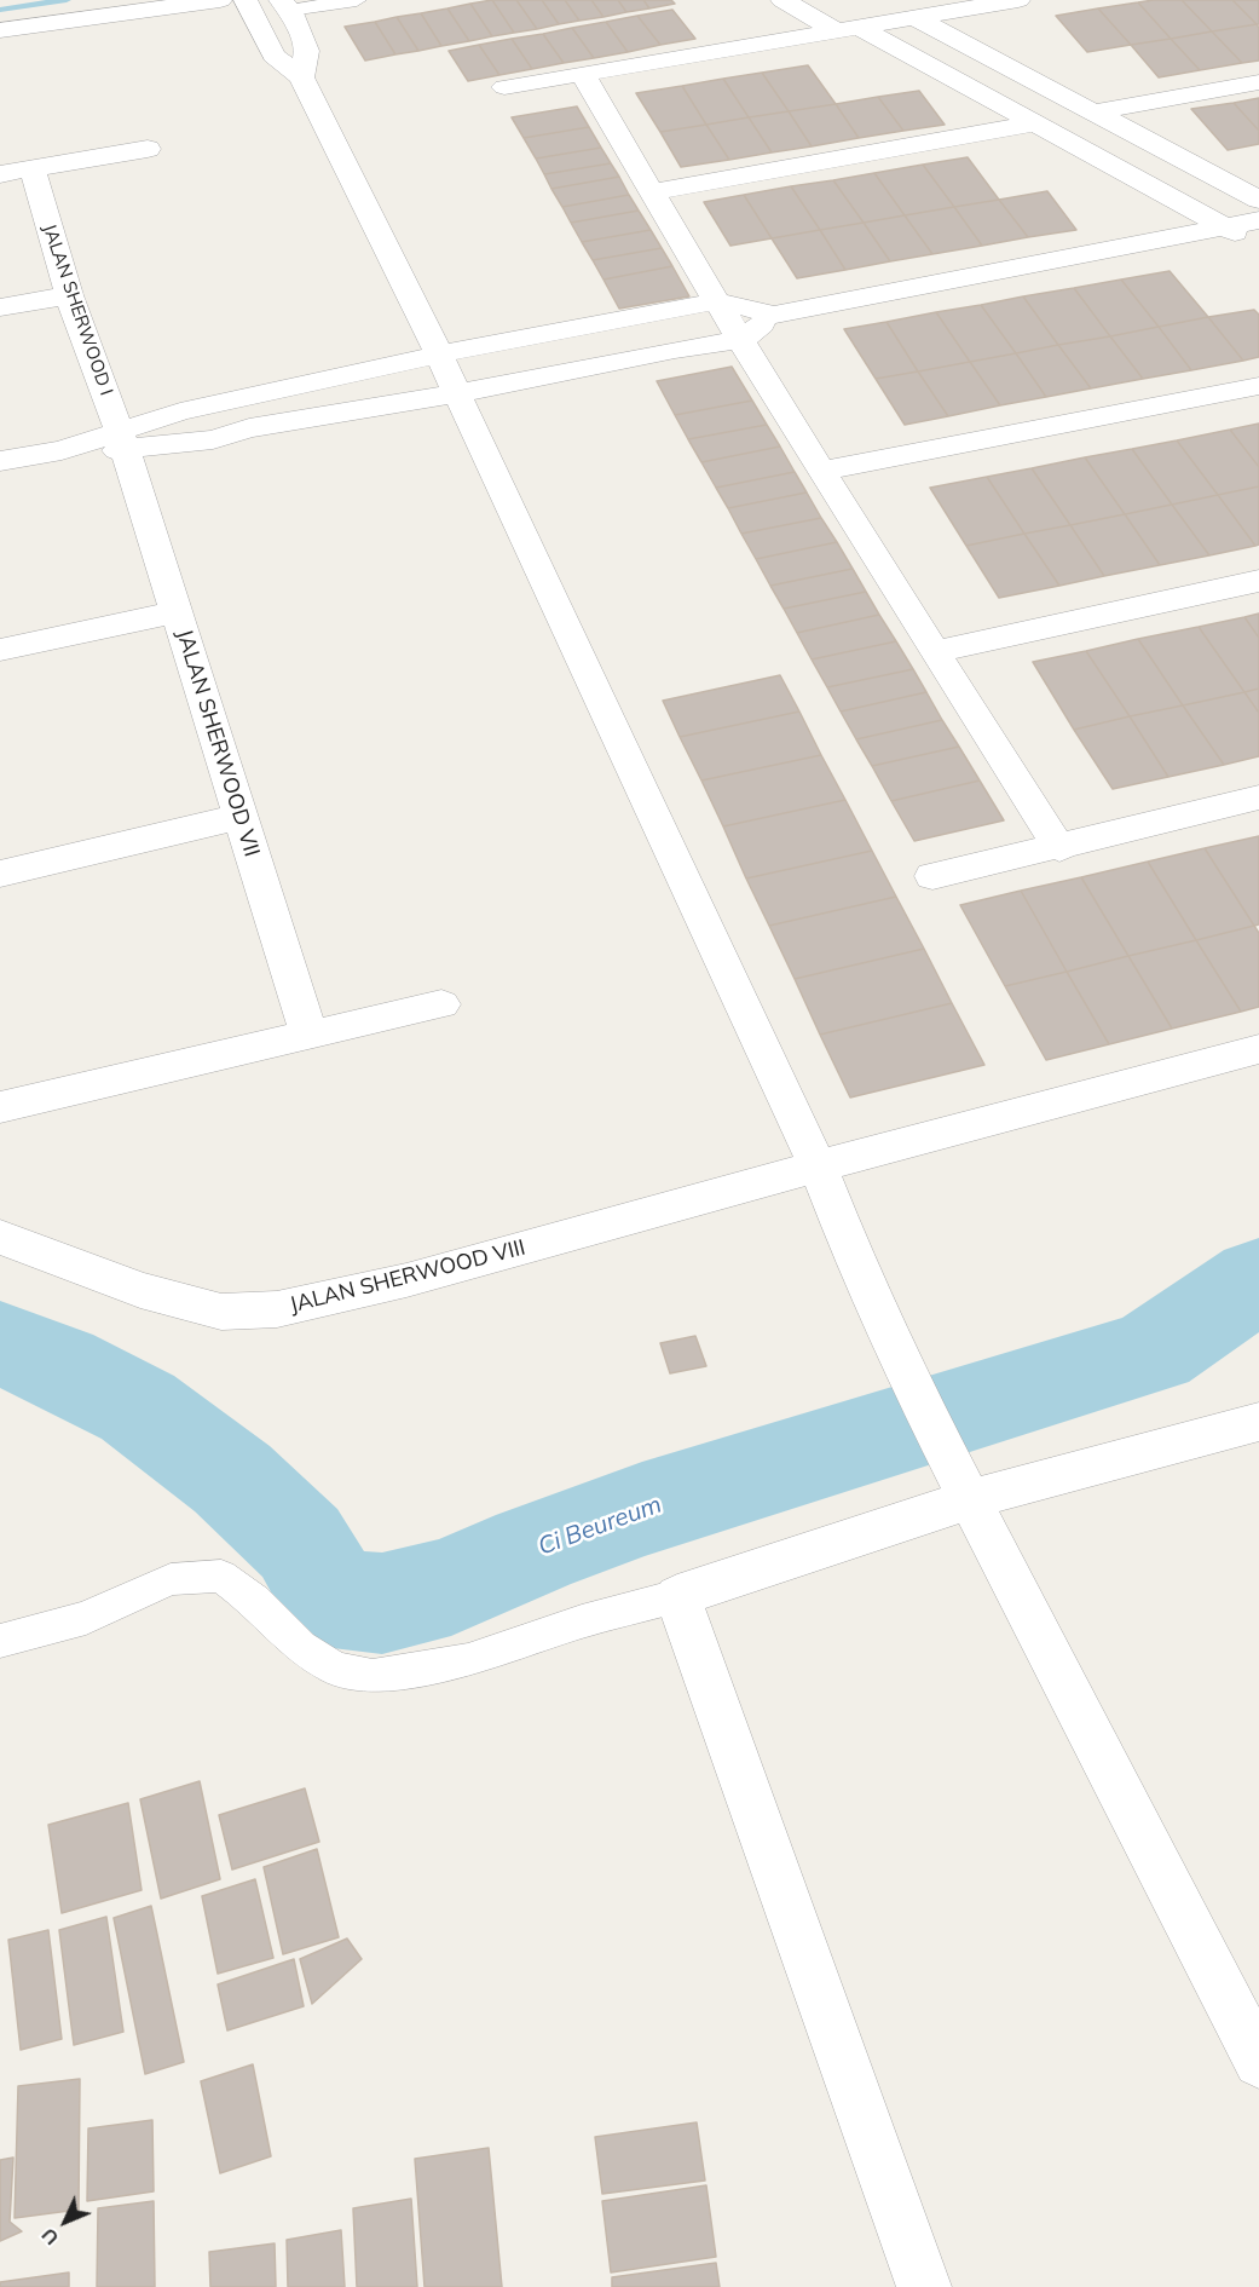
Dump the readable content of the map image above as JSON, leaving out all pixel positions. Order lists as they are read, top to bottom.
{
  "streets": {
    "street": ["JALAN SHERWOOD I", "JALAN SHERWOOD VII", "JALAN SHERWOOD VIII"]
  },
  "crossings": [
    ["JALAN SHERWOOD I", "JALAN SHERWOOD VII"]
  ],
  "water": ["Ci Beureum"],
  "north": "bottom left"
}
